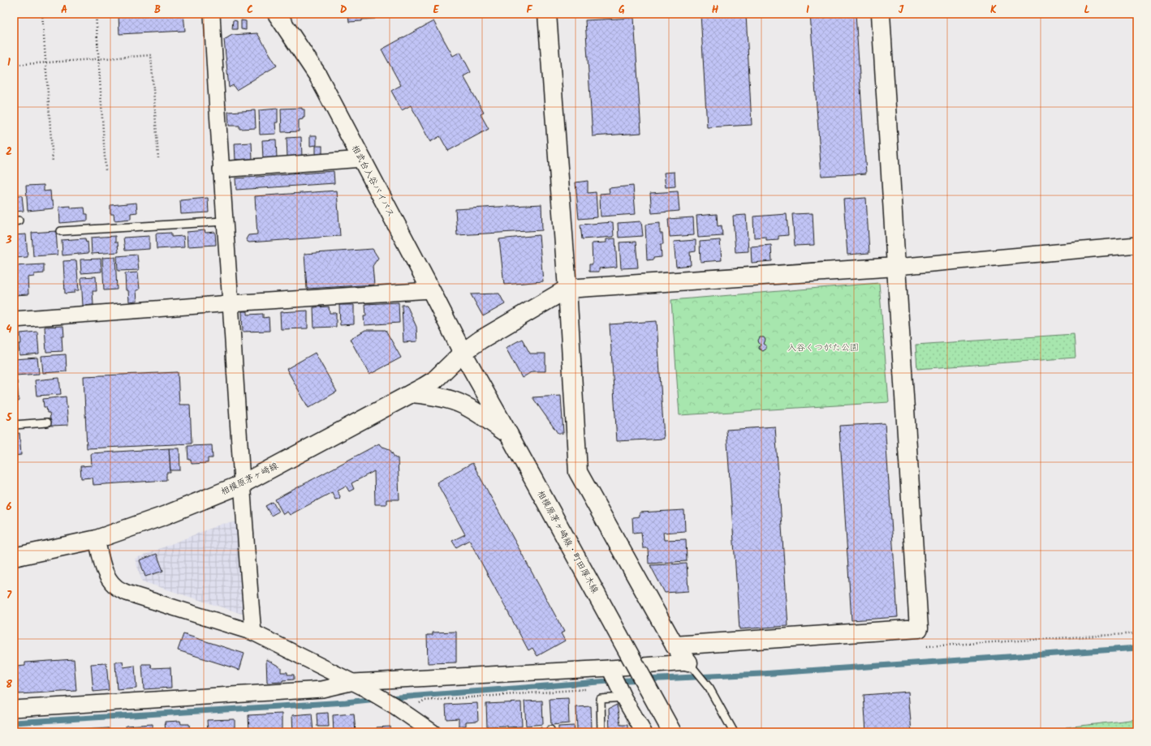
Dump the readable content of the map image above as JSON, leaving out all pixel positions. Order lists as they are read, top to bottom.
{
  "streets": {
    "street": ["相武台入谷バイパス", "相模原茅ヶ崎線", "相模原茅ヶ崎線・町田厚木線"]
  },
  "crossings": [
    ["相武台入谷バイパス", "相模原茅ヶ崎線"],
    ["相武台入谷バイパス", "相模原茅ヶ崎線・町田厚木線"],
    ["相模原茅ヶ崎線", "相模原茅ヶ崎線・町田厚木線"]
  ],
  "parks": ["入谷くつがた公園"],
  "grid": {
    "columns": [
      "A",
      "B",
      "C",
      "D",
      "E",
      "F",
      "G",
      "H",
      "I",
      "J",
      "K",
      "L"
    ],
    "rows": [
      "1",
      "2",
      "3",
      "4",
      "5",
      "6",
      "7",
      "8"
    ]
  }
}
